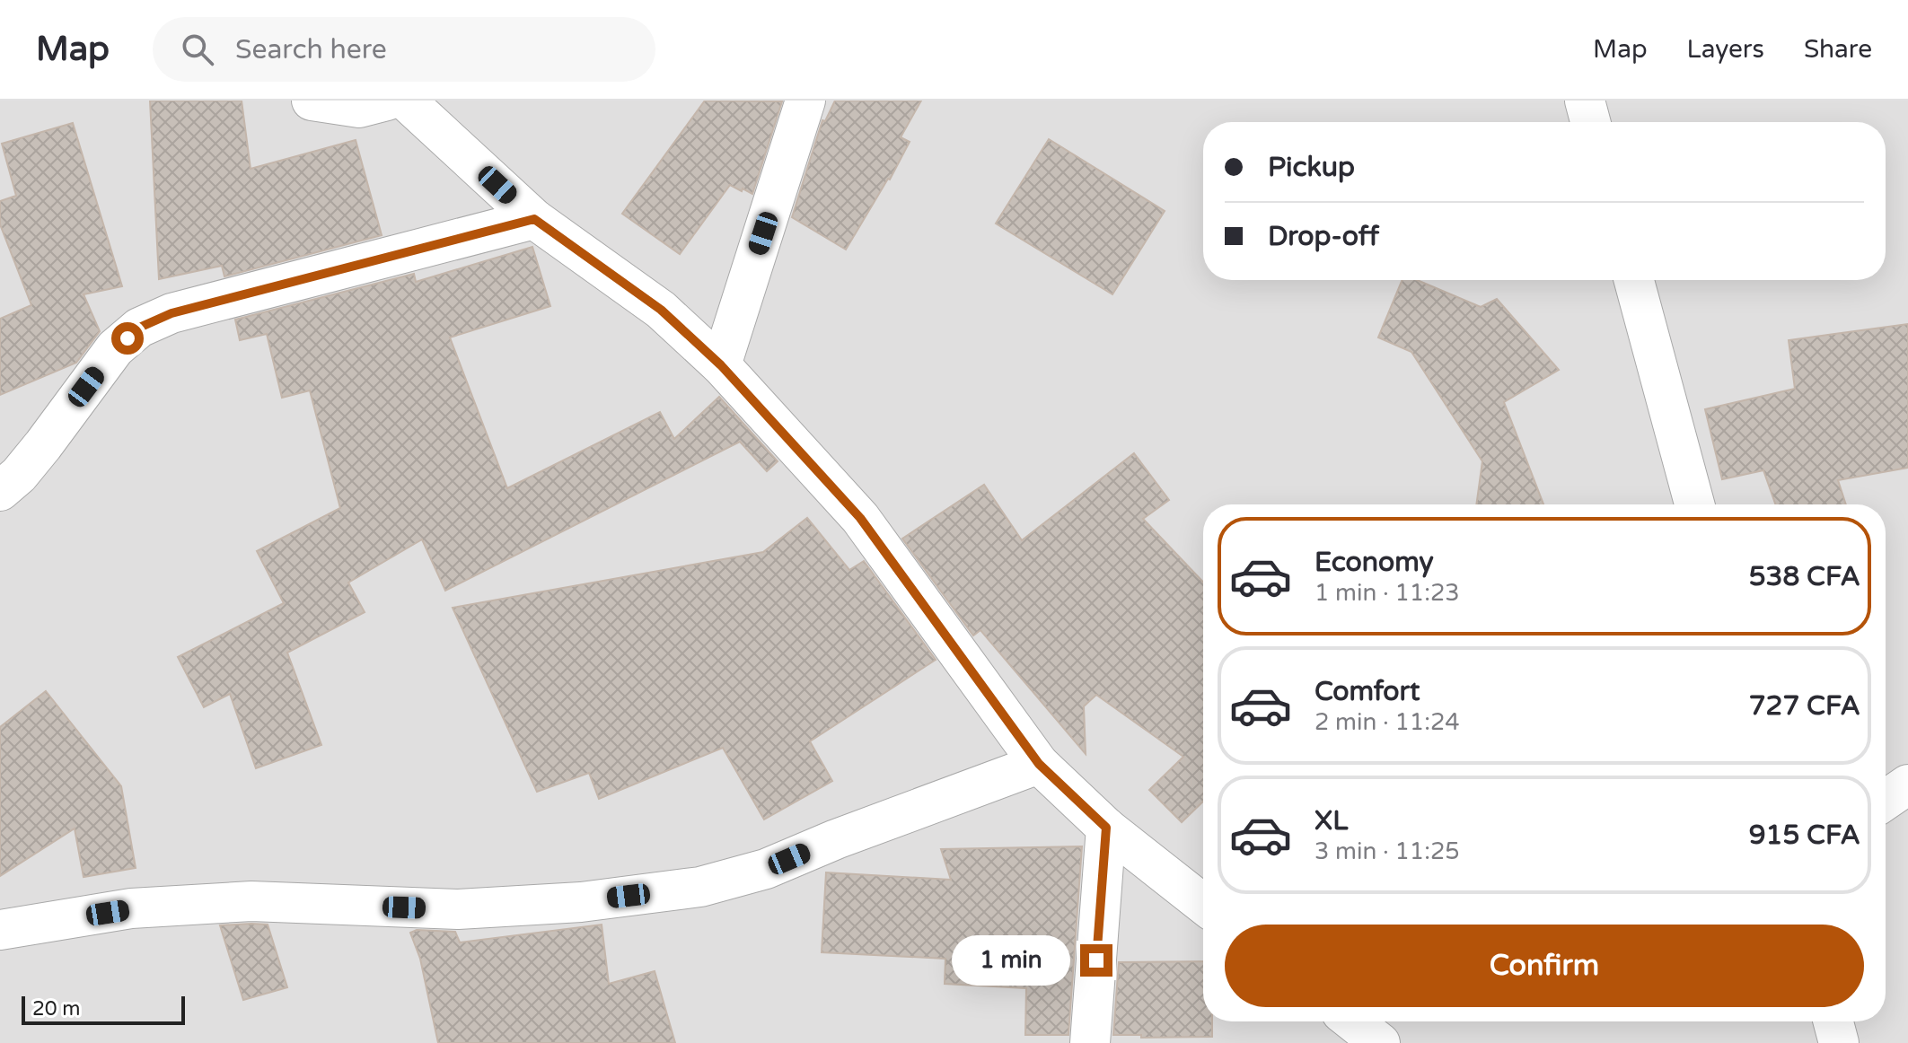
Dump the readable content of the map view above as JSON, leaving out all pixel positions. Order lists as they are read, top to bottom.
{
  "scale_bar": "20 m",
  "page": {
    "header": "Map",
    "search": "Search here",
    "nav": ["Map", "Layers", "Share"],
    "banner": ["Pickup", "Drop-off"],
    "list": [
      {
        "name": "Economy",
        "note": "1 min · 11:23",
        "value": "538 CFA"
      },
      {
        "name": "Comfort",
        "note": "2 min · 11:24",
        "value": "727 CFA"
      },
      {
        "name": "XL",
        "note": "3 min · 11:25",
        "value": "915 CFA"
      }
    ],
    "buttons": "Confirm",
    "bubble": "1 min",
    "scale": "20 m"
  }
}
